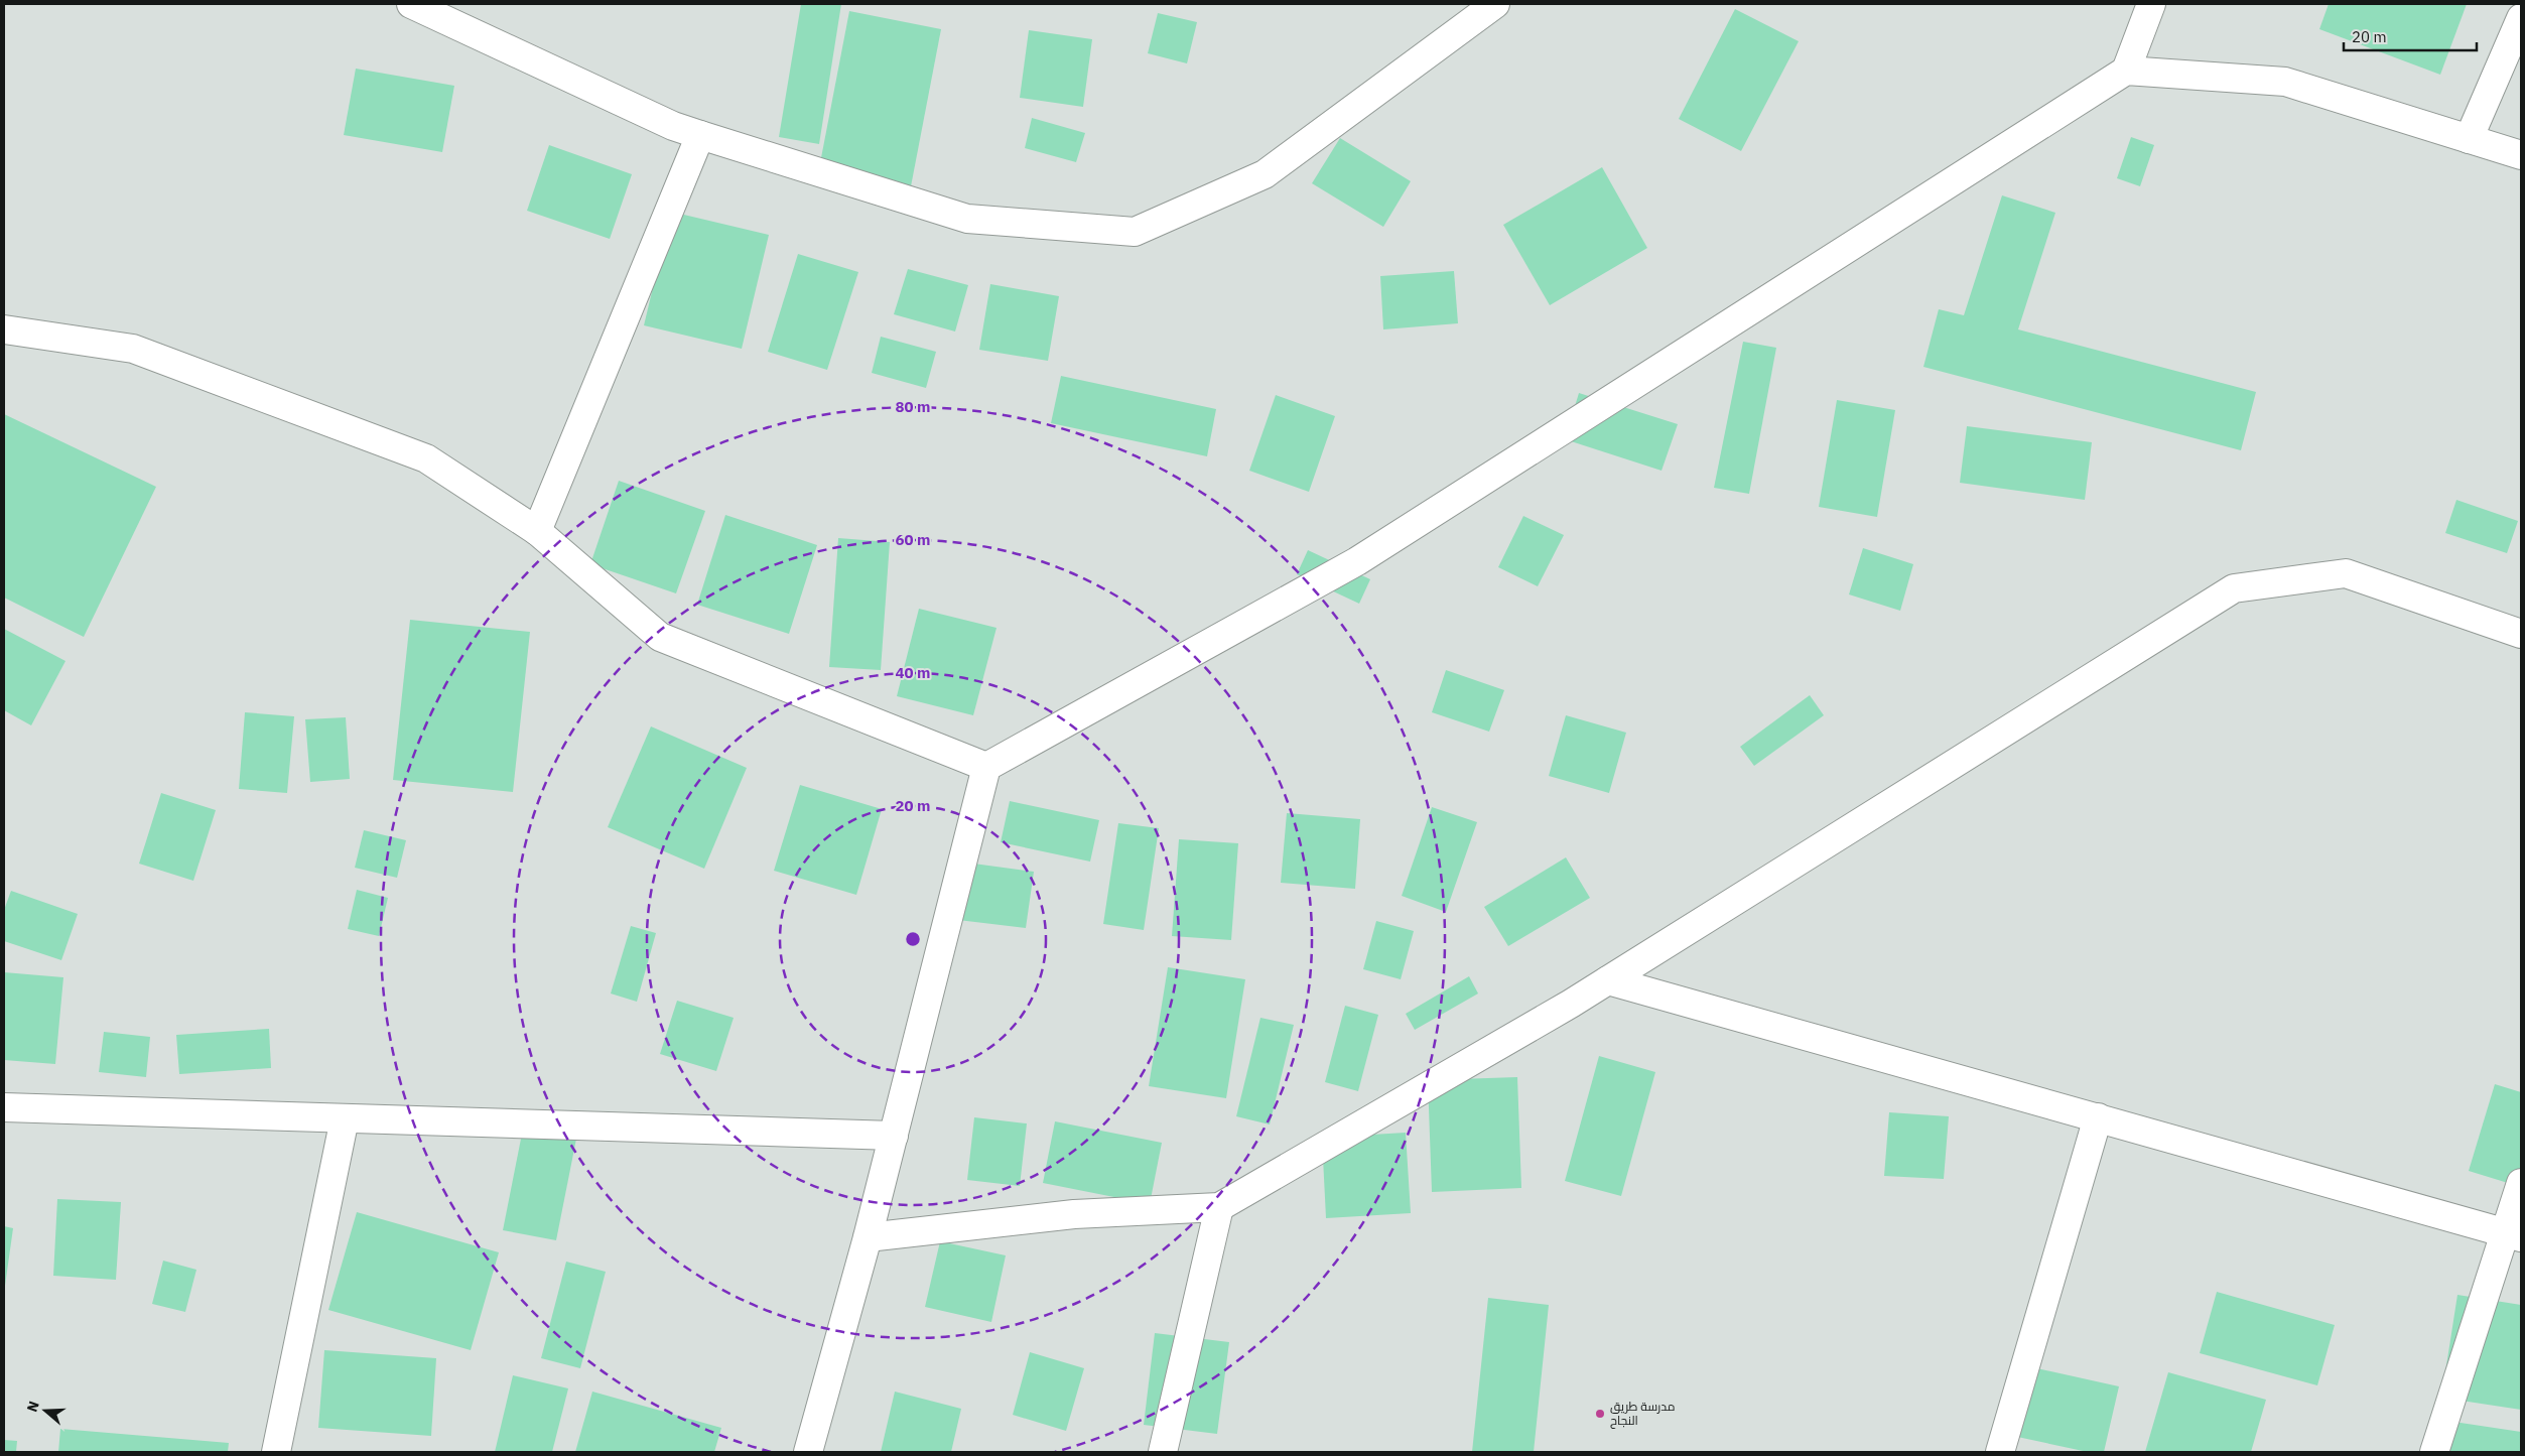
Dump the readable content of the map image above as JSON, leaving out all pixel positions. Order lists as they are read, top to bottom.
{
  "places": ["مدرسة طريق النجاح"],
  "scale_bar": "20 m",
  "north": "left",
  "rings": [
    "80 m",
    "60 m",
    "40 m",
    "20 m"
  ]
}
